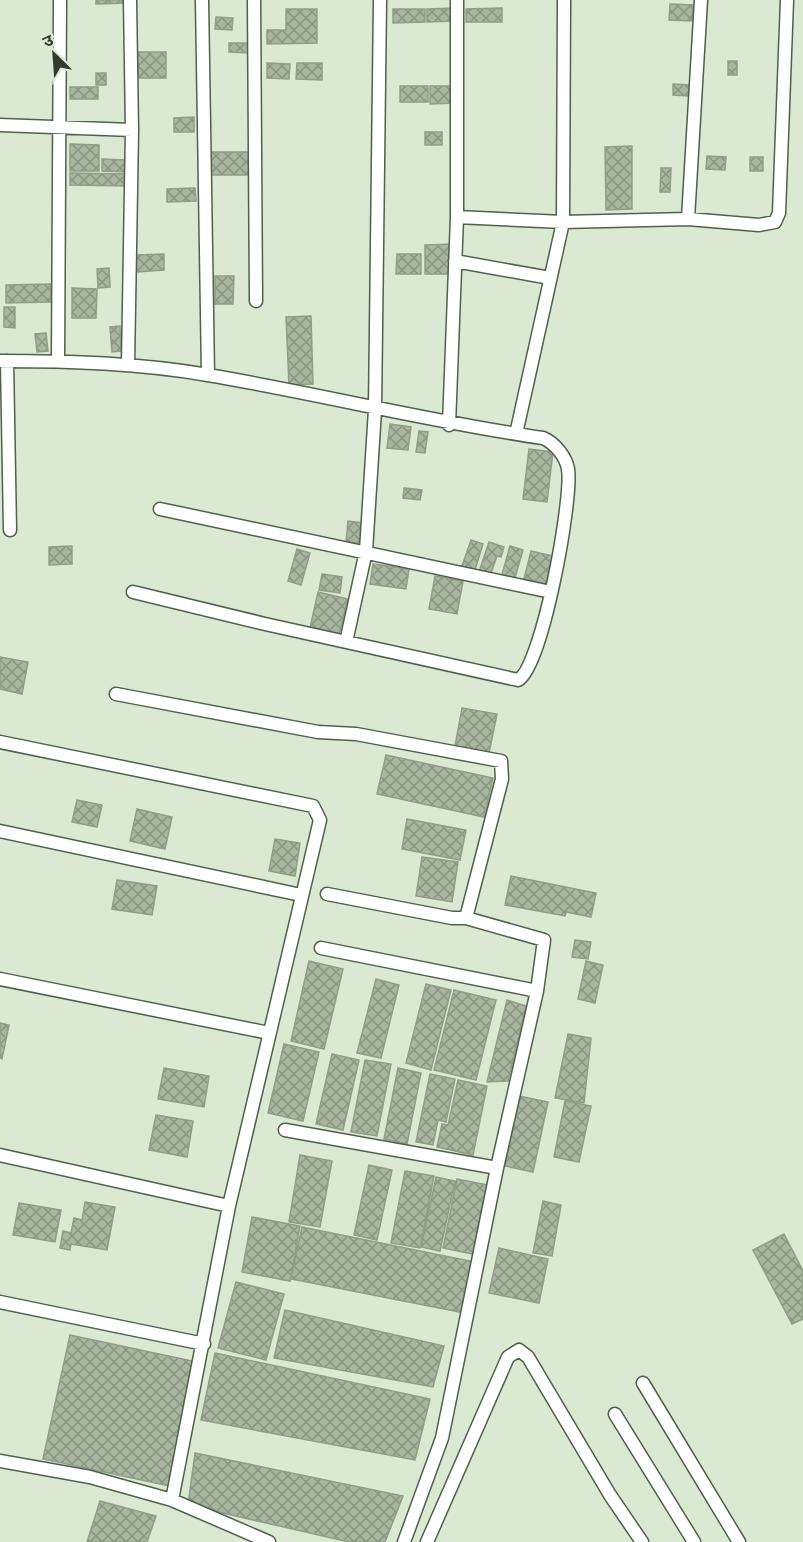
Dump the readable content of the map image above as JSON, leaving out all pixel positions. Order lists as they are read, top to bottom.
{
  "north": "top left"
}
